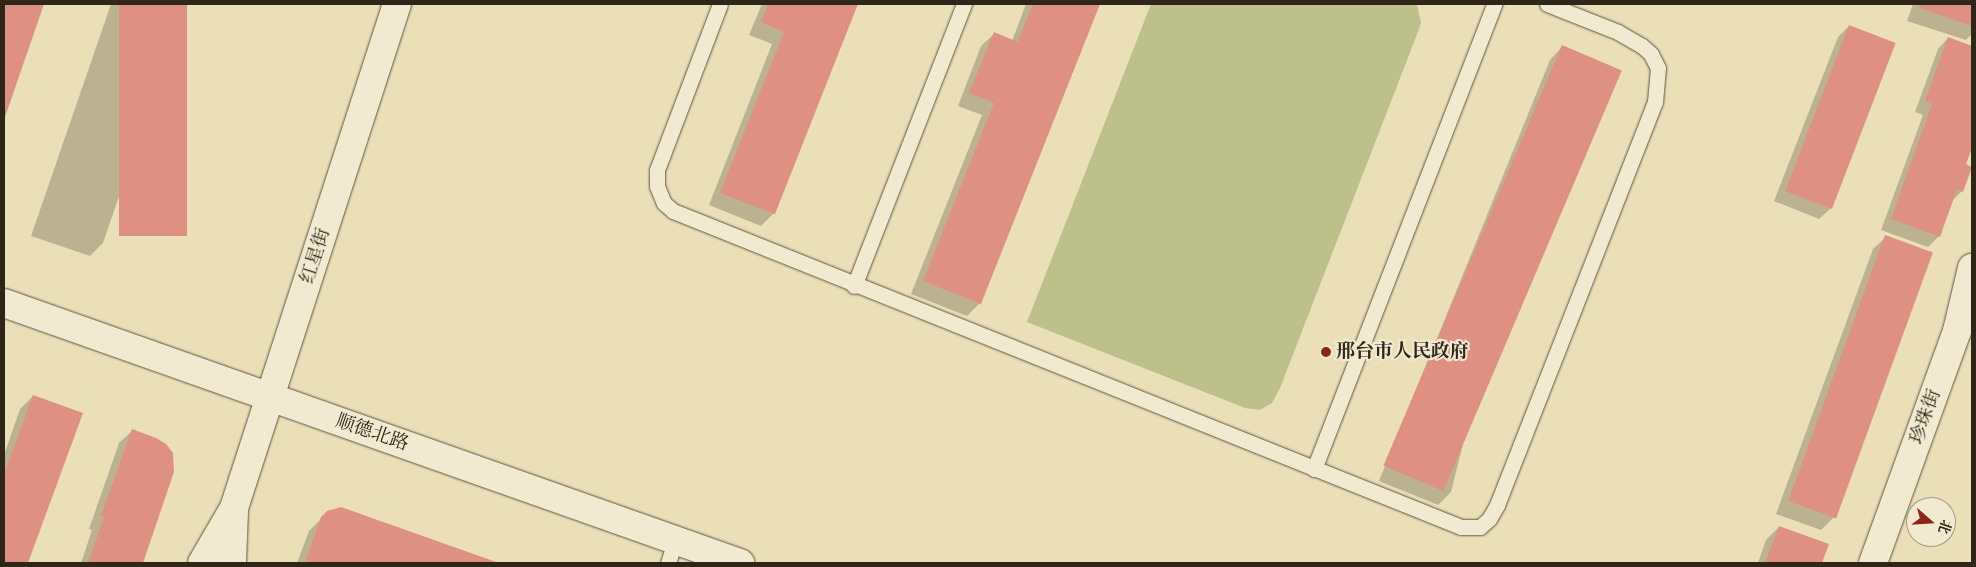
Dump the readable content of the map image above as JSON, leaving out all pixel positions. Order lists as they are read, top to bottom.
{
  "streets": {
    "street": ["红星街", "珍珠街", "顺德北路"]
  },
  "crossings": [
    ["红星街", "顺德北路"]
  ],
  "places": ["邢台市人民政府"],
  "north": "right"
}
